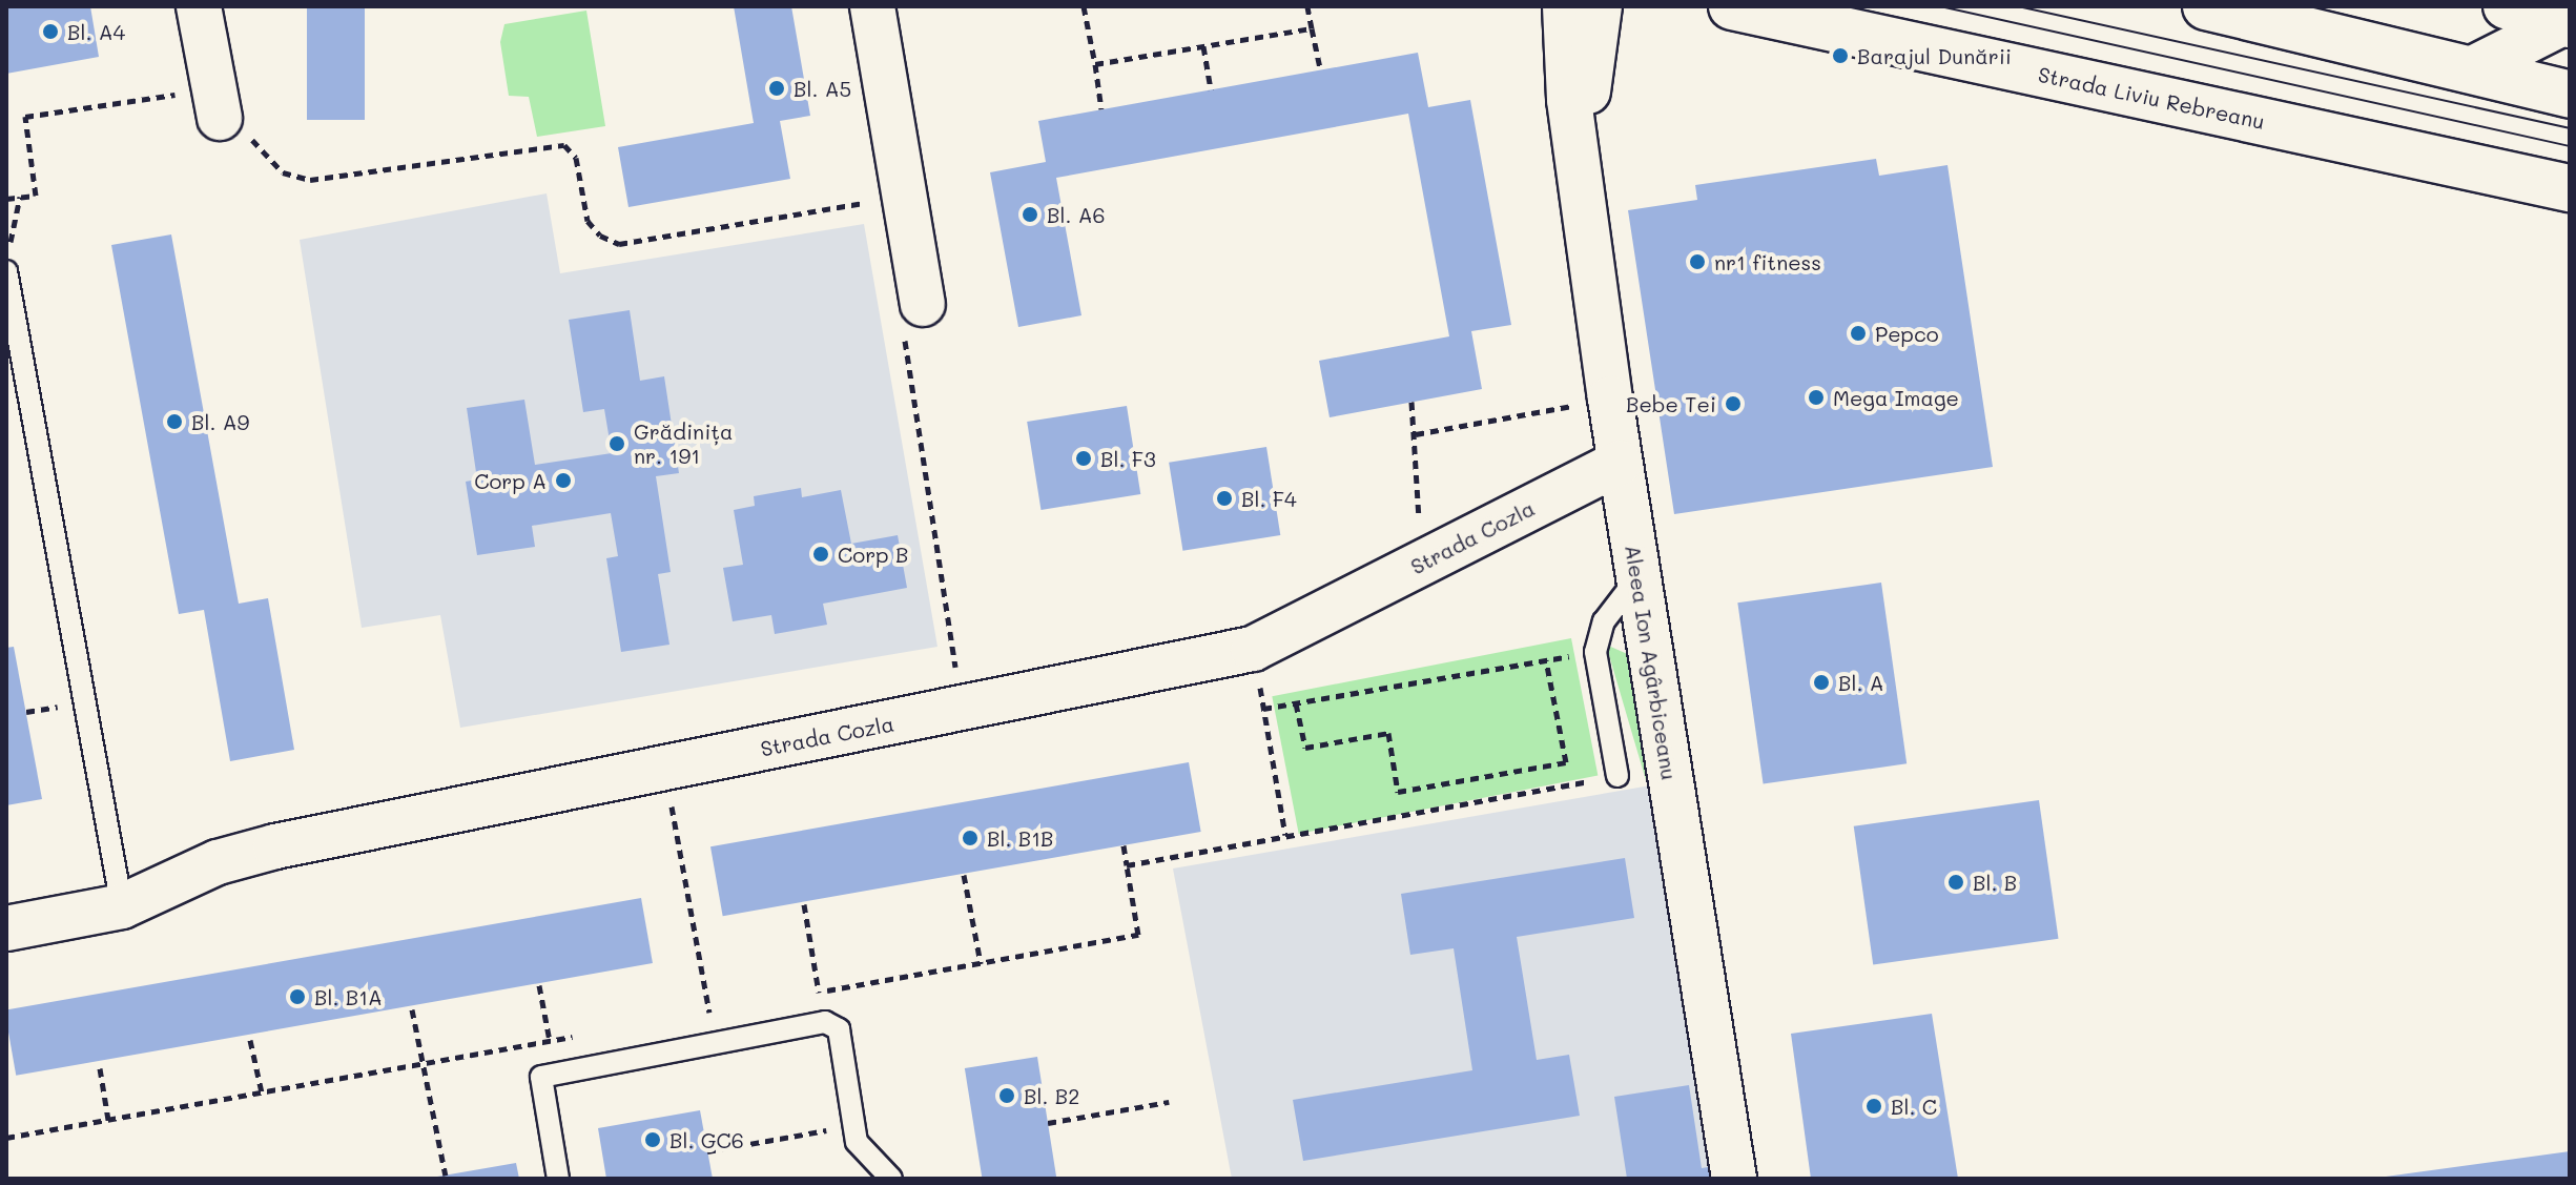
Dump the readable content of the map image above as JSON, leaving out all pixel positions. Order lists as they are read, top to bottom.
{
  "streets": {
    "street": ["Strada Liviu Rebreanu", "Strada Cozla", "Aleea Ion Agârbiceanu"]
  },
  "crossings": [
    ["Strada Cozla", "Aleea Ion Agârbiceanu"]
  ],
  "places": [
    "Bl. A4",
    "Barajul Dunării",
    "Bl. A5",
    "Bl. A6",
    "nr1 fitness",
    "Pepco",
    "Mega Image",
    "Bebe Tei",
    "Bl. A9",
    "Grădinița nr. 191",
    "Bl. F3",
    "Corp A",
    "Bl. F4",
    "Corp B",
    "Bl. A",
    "Bl. B1B",
    "Bl. B",
    "Bl. B1A",
    "Bl. B2",
    "Bl. C",
    "Bl. GC6"
  ]
}
